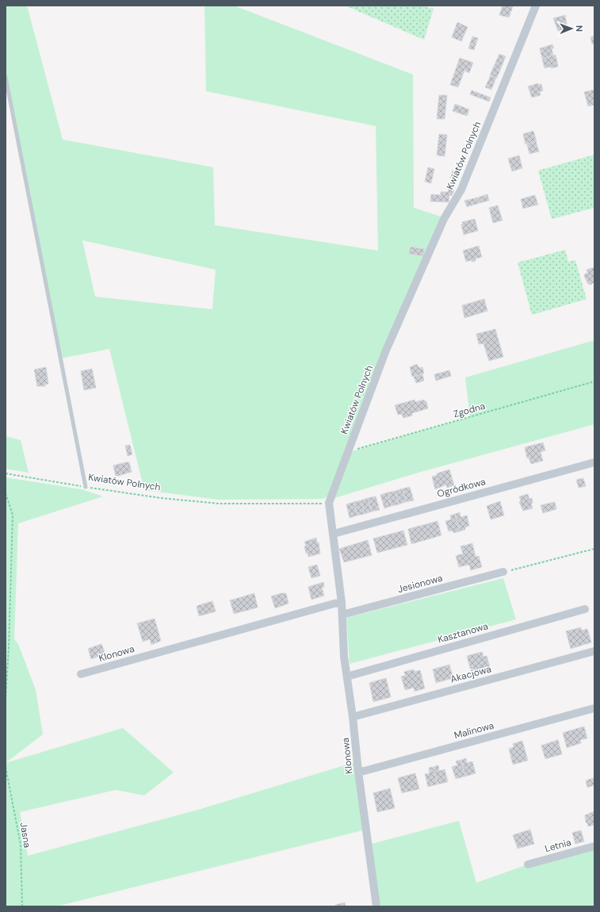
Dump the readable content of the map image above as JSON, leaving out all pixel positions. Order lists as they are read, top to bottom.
{
  "streets": {
    "street": [
      "Kwiatów Polnych",
      "Ogródkowa",
      "Jesionowa",
      "Kasztanowa",
      "Klonowa",
      "Akacjowa",
      "Malinowa",
      "Letnia"
    ],
    "path": ["Zgodna", "Jasna"]
  },
  "crossings": [
    ["Kwiatów Polnych", "Zgodna"],
    ["Kwiatów Polnych", "Klonowa"],
    ["Ogródkowa", "Klonowa"],
    ["Jesionowa", "Klonowa"],
    ["Kasztanowa", "Klonowa"],
    ["Klonowa", "Akacjowa"],
    ["Klonowa", "Malinowa"]
  ],
  "north": "right"
}
